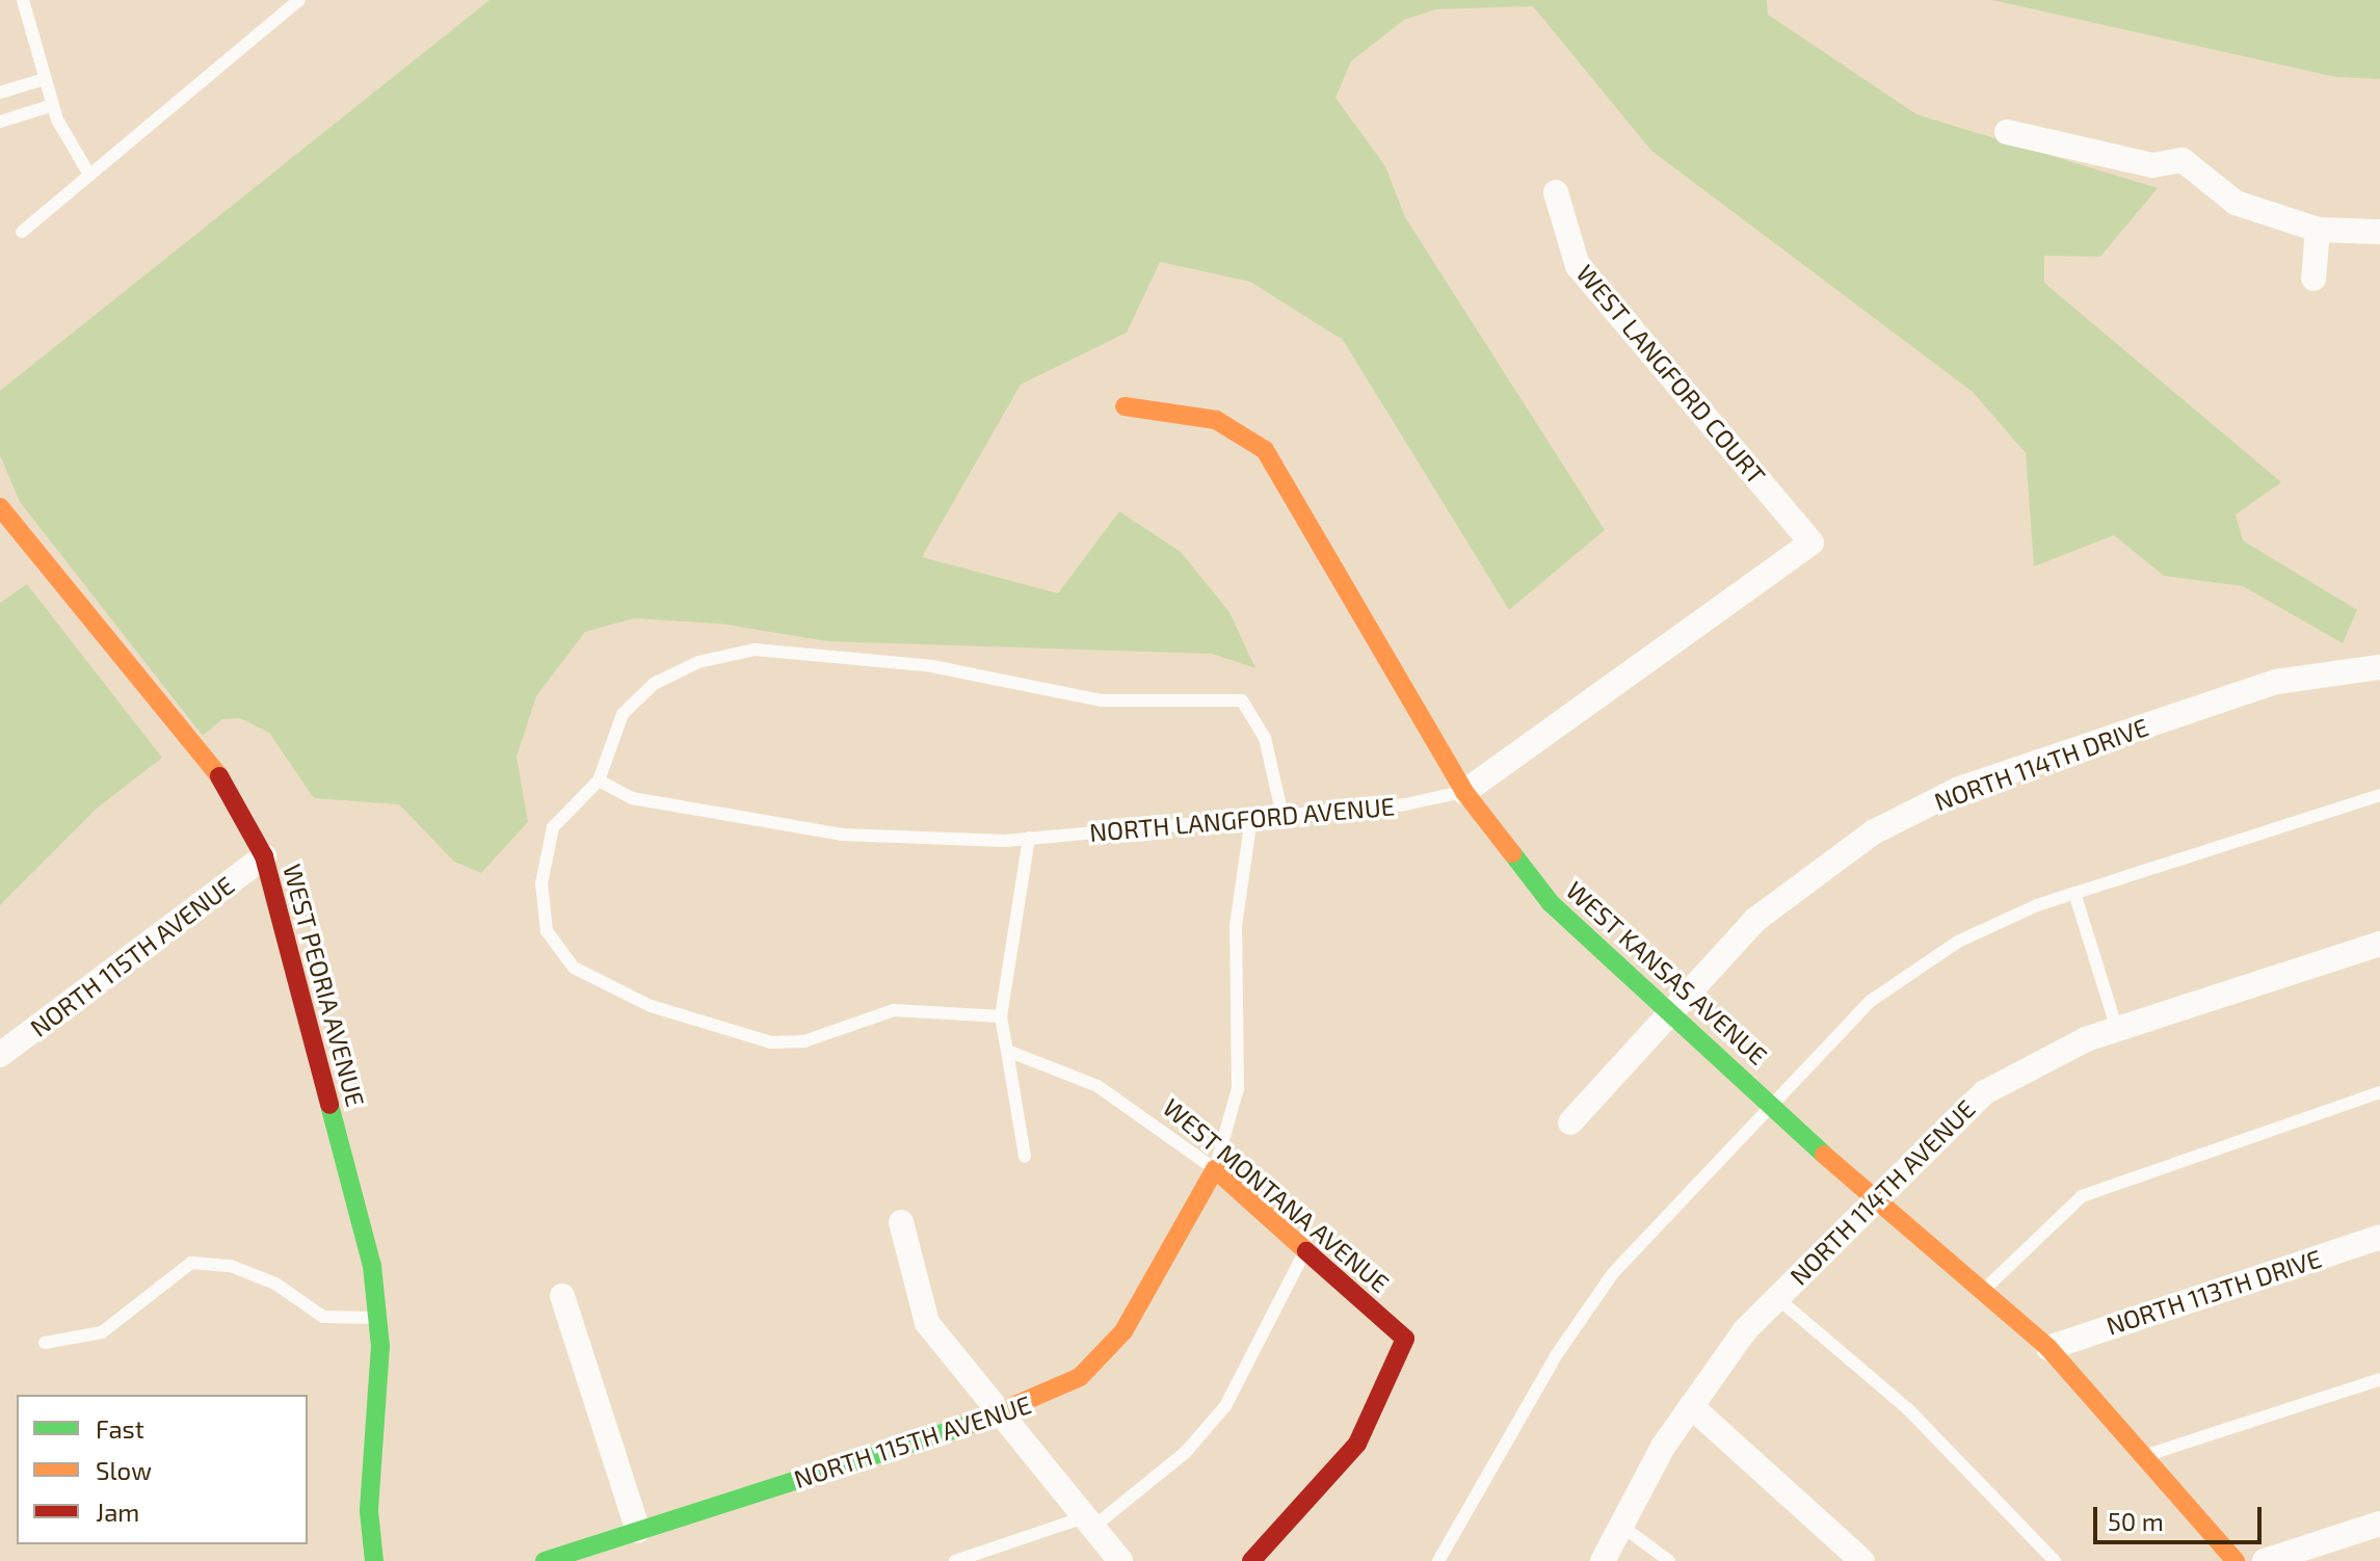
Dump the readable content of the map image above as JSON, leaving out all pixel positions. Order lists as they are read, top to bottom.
{
  "streets": {
    "street": [
      "WEST LANGFORD COURT",
      "NORTH 114TH DRIVE",
      "NORTH LANGFORD AVENUE",
      "NORTH 115TH AVENUE",
      "WEST KANSAS AVENUE",
      "WEST PEORIA AVENUE",
      "NORTH 114TH AVENUE",
      "WEST MONTANA AVENUE",
      "NORTH 113TH DRIVE"
    ]
  },
  "crossings": [
    ["WEST LANGFORD COURT", "NORTH LANGFORD AVENUE"],
    ["NORTH 114TH DRIVE", "WEST KANSAS AVENUE"],
    ["NORTH LANGFORD AVENUE", "NORTH 115TH AVENUE"],
    ["NORTH LANGFORD AVENUE", "WEST KANSAS AVENUE"],
    ["NORTH 115TH AVENUE", "WEST PEORIA AVENUE"],
    ["NORTH 115TH AVENUE", "WEST MONTANA AVENUE"],
    ["WEST KANSAS AVENUE", "NORTH 114TH AVENUE"],
    ["WEST KANSAS AVENUE", "NORTH 113TH DRIVE"]
  ],
  "legend": ["Fast", "Slow", "Jam"],
  "scale_bar": "50 m"
}
